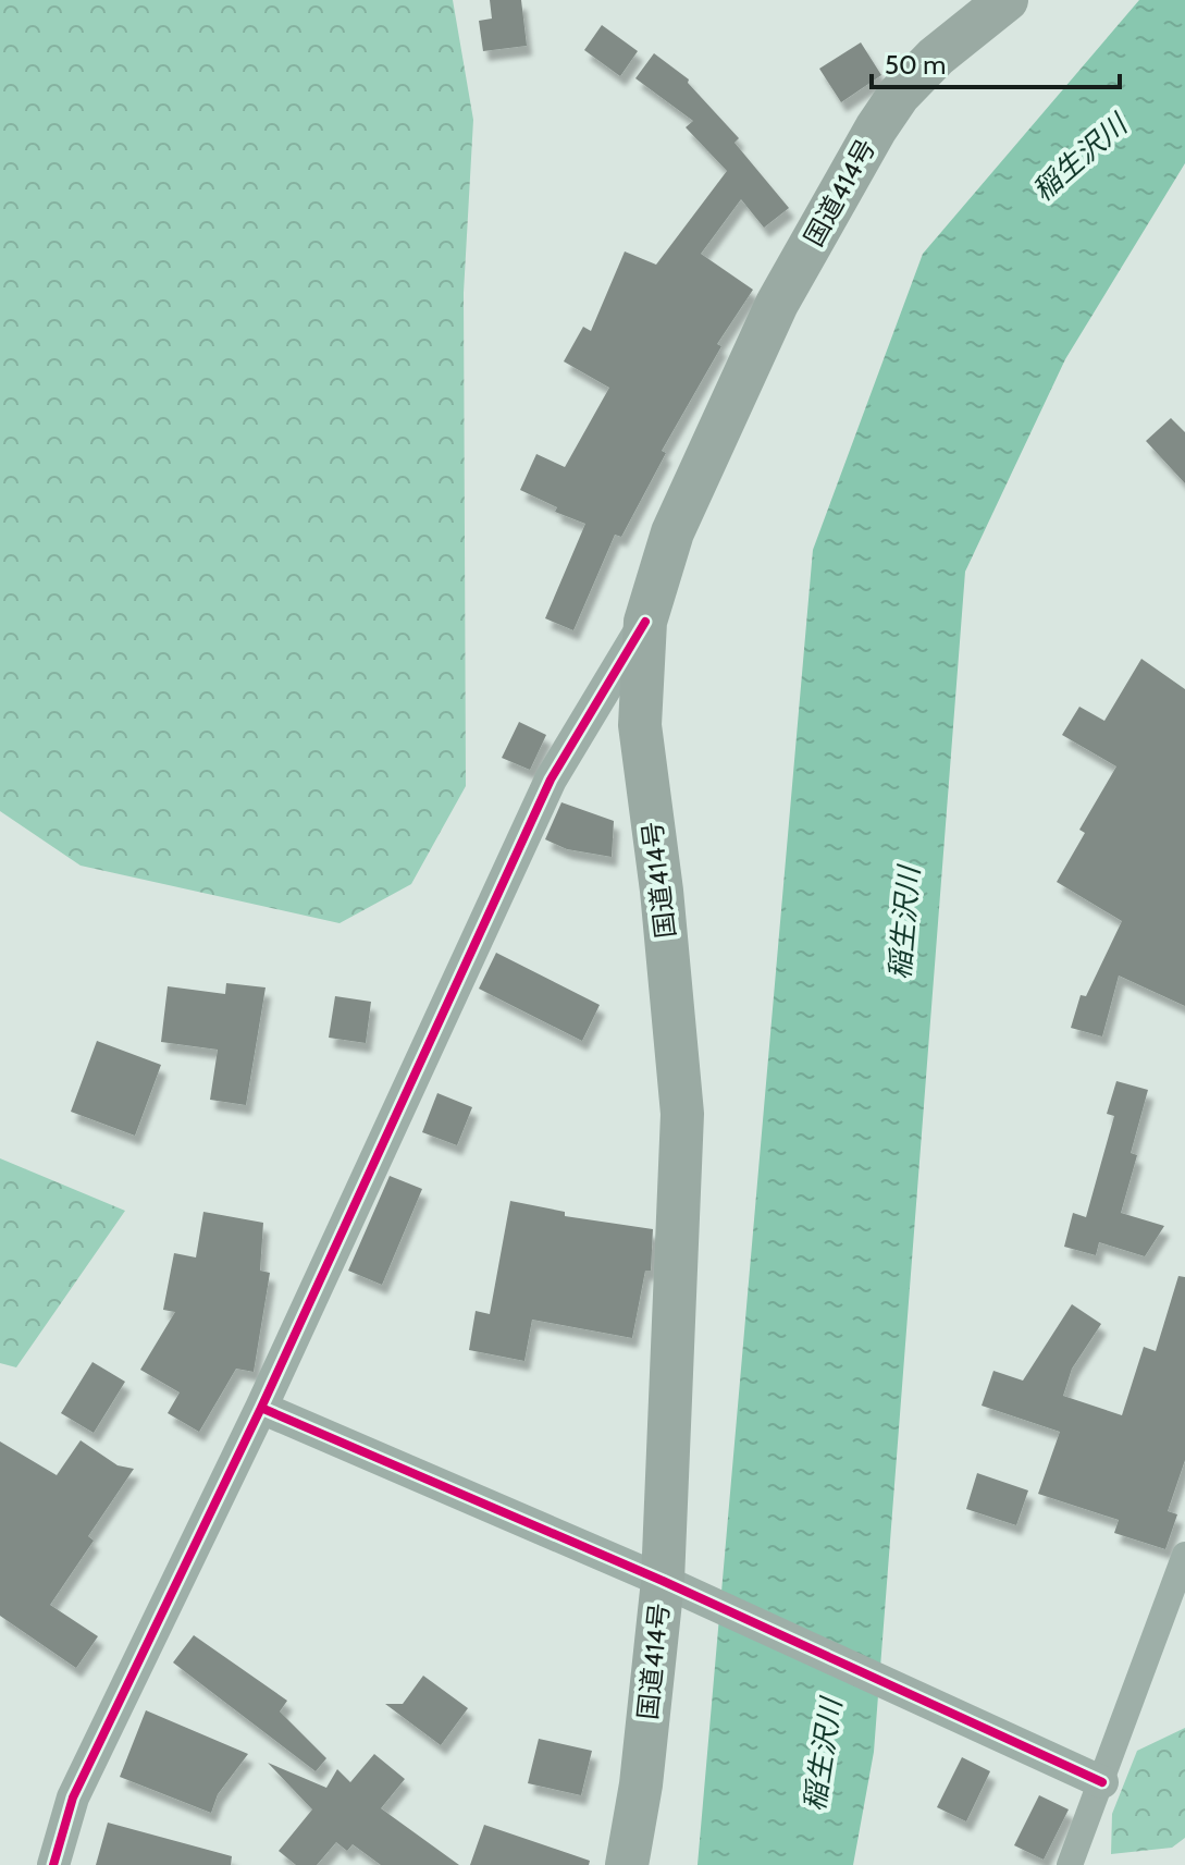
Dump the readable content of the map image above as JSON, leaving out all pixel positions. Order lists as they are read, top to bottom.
{
  "streets": {
    "highway": ["国道414号"]
  },
  "water": ["稲生沢川"],
  "scale_bar": "50 m"
}
